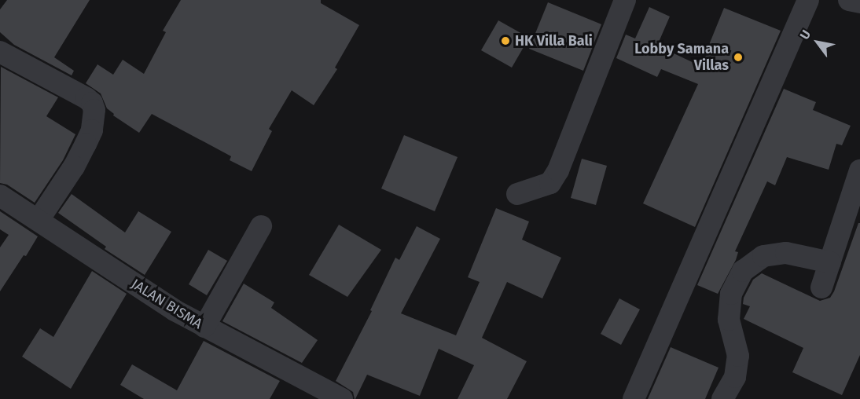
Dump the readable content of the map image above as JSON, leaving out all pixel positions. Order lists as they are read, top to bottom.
{
  "streets": {
    "street": ["JALAN BISMA"]
  },
  "places": ["HK Villa Bali", "Lobby Samana Villas"],
  "north": "top left"
}
